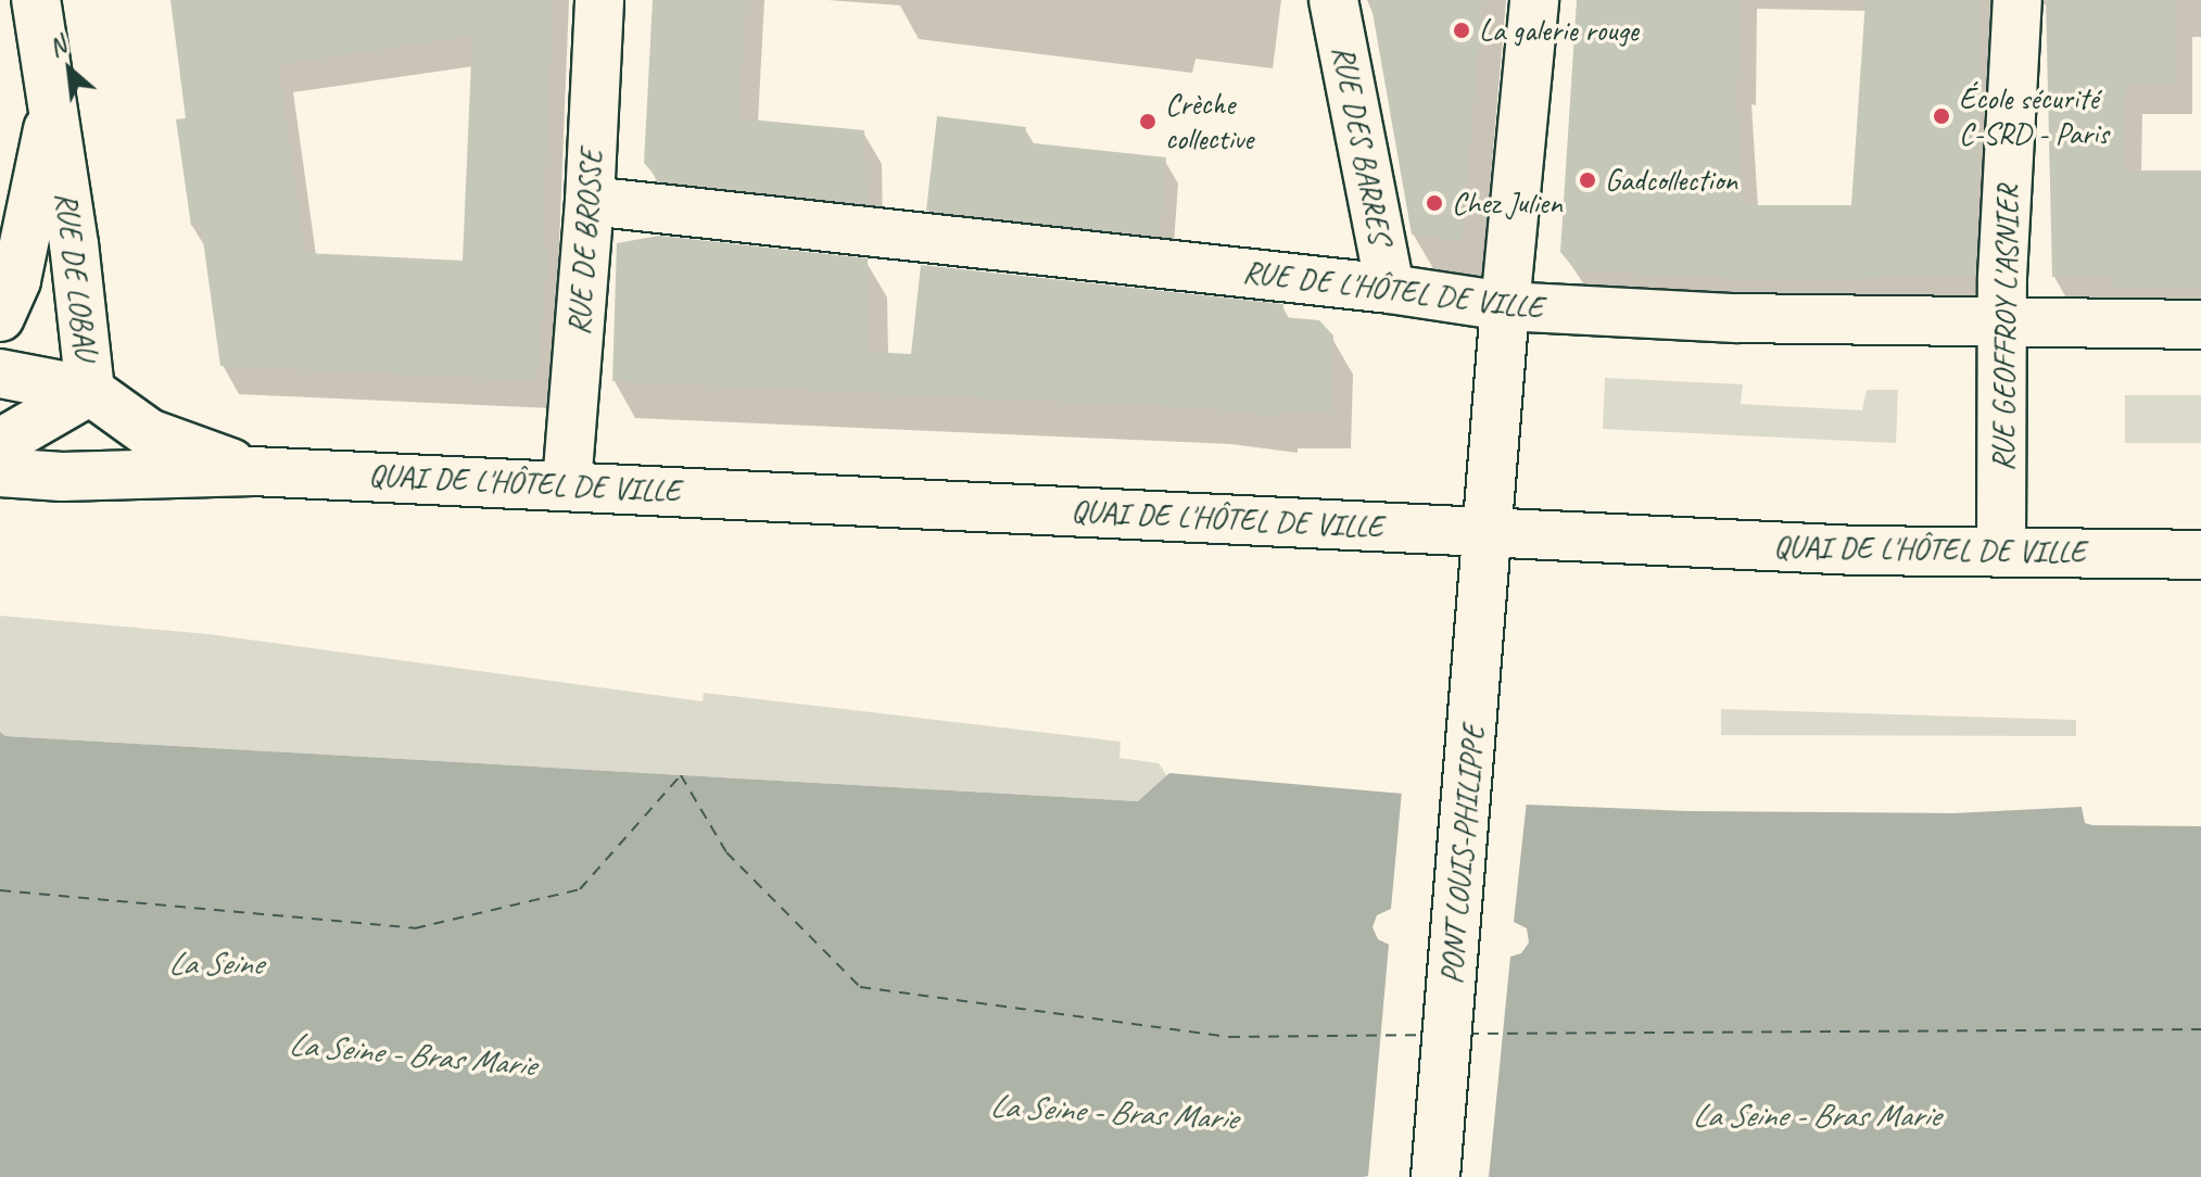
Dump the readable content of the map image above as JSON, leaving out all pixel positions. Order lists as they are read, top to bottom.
{
  "streets": {
    "street": [
      "RUE DES BARRES",
      "RUE DE BROSSE",
      "RUE DE LOBAU",
      "RUE DE L'HÔTEL DE VILLE",
      "RUE GEOFFROY L'ASNIER",
      "QUAI DE L'HÔTEL DE VILLE",
      "PONT LOUIS-PHILIPPE"
    ]
  },
  "crossings": [
    ["RUE DES BARRES", "RUE DE L'HÔTEL DE VILLE"],
    ["RUE DE BROSSE", "RUE DE L'HÔTEL DE VILLE"],
    ["RUE DE BROSSE", "QUAI DE L'HÔTEL DE VILLE"],
    ["RUE DE LOBAU", "QUAI DE L'HÔTEL DE VILLE"],
    ["RUE DE L'HÔTEL DE VILLE", "RUE GEOFFROY L'ASNIER"],
    ["RUE DE L'HÔTEL DE VILLE", "PONT LOUIS-PHILIPPE"],
    ["RUE GEOFFROY L'ASNIER", "QUAI DE L'HÔTEL DE VILLE"],
    ["QUAI DE L'HÔTEL DE VILLE", "PONT LOUIS-PHILIPPE"]
  ],
  "water": ["La Seine", "La Seine - Bras Marie"],
  "places": [
    "La galerie rouge",
    "École sécurité C-SRD - Paris",
    "Crèche collective",
    "Gadcollection",
    "Chez Julien"
  ],
  "north": "top left"
}
